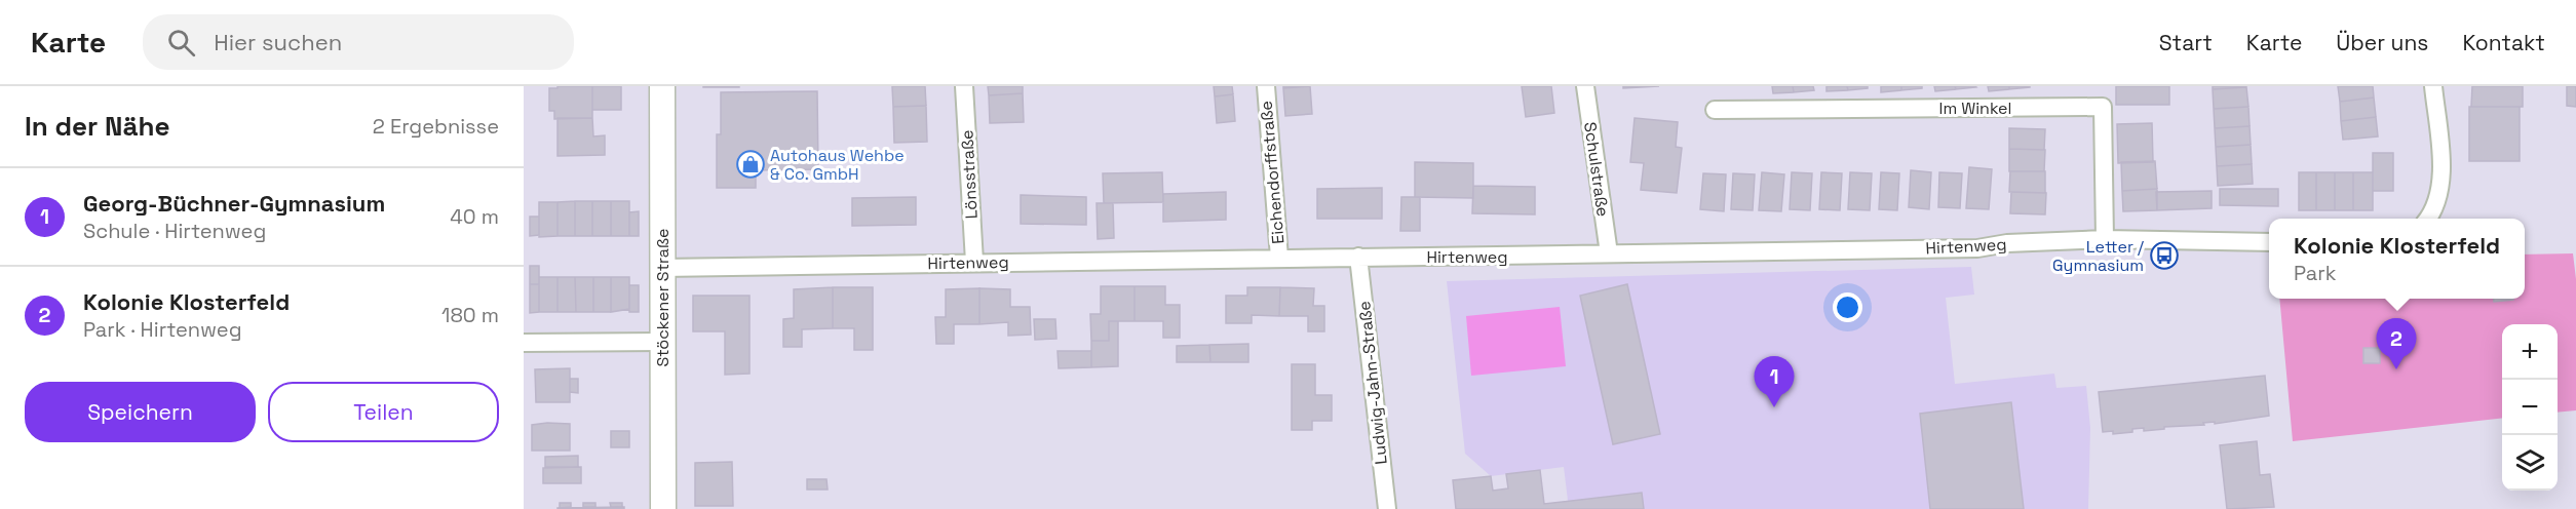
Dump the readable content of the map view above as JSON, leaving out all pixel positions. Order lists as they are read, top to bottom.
{
  "streets": {
    "main road": ["Stöckener Straße"],
    "street": [
      "Im Winkel",
      "Schulstraße",
      "Eichendorffstraße",
      "Lönsstraße",
      "Hirtenweg",
      "Ludwig-Jahn-Straße"
    ]
  },
  "crossings": [
    ["Im Winkel", "Hirtenweg"],
    ["Schulstraße", "Hirtenweg"],
    ["Eichendorffstraße", "Hirtenweg"],
    ["Lönsstraße", "Hirtenweg"],
    ["Hirtenweg", "Stöckener Straße"],
    ["Hirtenweg", "Ludwig-Jahn-Straße"]
  ],
  "places": {
    "shop": ["Autohaus Wehbe & Co. GmbH"],
    "bus stop": ["Letter / Gymnasium"]
  },
  "page": {
    "header": "Karte",
    "search": "Hier suchen",
    "nav": [
      "Start",
      "Karte",
      "Über uns",
      "Kontakt"
    ],
    "heading": ["In der Nähe", "2 Ergebnisse"],
    "list": [
      {
        "mark": "1",
        "name": "Georg-Büchner-Gymnasium",
        "note": "Schule · Hirtenweg",
        "value": "40 m"
      },
      {
        "mark": "2",
        "name": "Kolonie Klosterfeld",
        "note": "Park · Hirtenweg",
        "value": "180 m"
      }
    ],
    "popup": ["Kolonie Klosterfeld", "Park"],
    "pins": ["2", "1"],
    "map_buttons": ["+", "−"],
    "buttons": ["Speichern", "Teilen"]
  }
}
